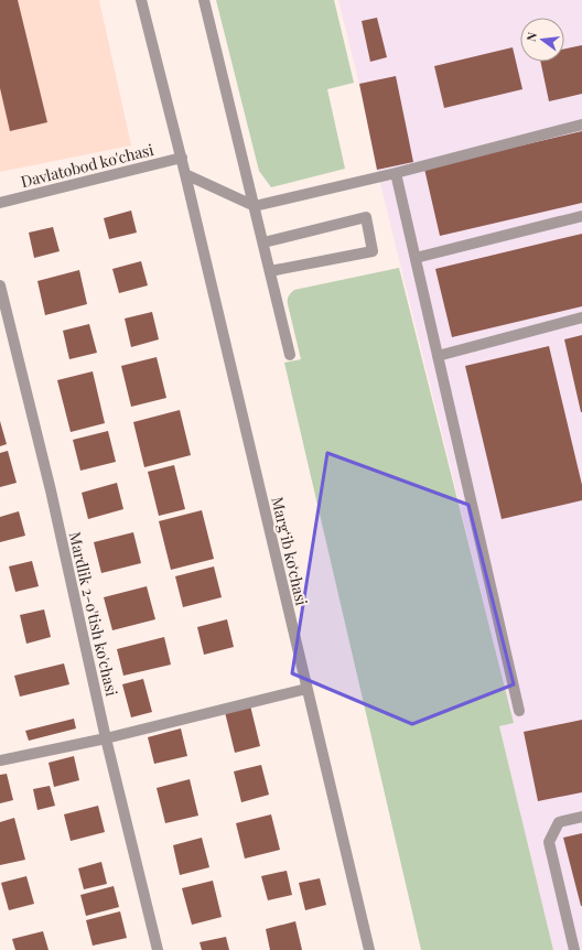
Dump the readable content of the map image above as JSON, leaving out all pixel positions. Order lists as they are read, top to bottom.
{
  "streets": {
    "street": ["Davlatobod ko'chasi", "Marg‘ib ko‘chasi", "Mardlik 2-o'tish ko'chasi"]
  },
  "crossings": [
    ["Davlatobod ko'chasi", "Marg‘ib ko‘chasi"]
  ],
  "north": "left"
}
